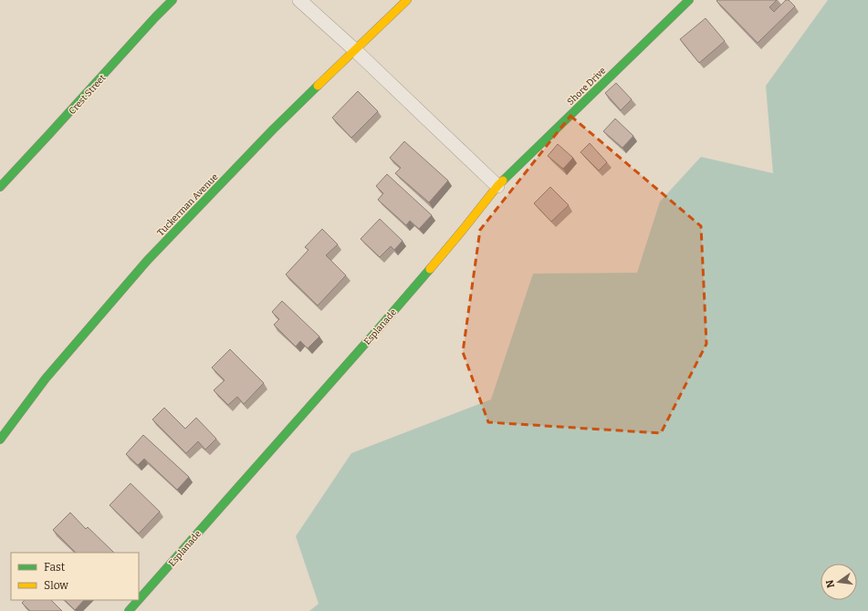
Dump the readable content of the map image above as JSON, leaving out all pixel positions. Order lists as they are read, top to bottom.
{
  "streets": {
    "street": [
      "Shore Drive",
      "Crest Street",
      "Tuckerman Avenue",
      "Esplanade"
    ]
  },
  "crossings": [
    ["Shore Drive", "Esplanade"]
  ],
  "legend": ["Fast", "Slow"],
  "north": "left"
}
